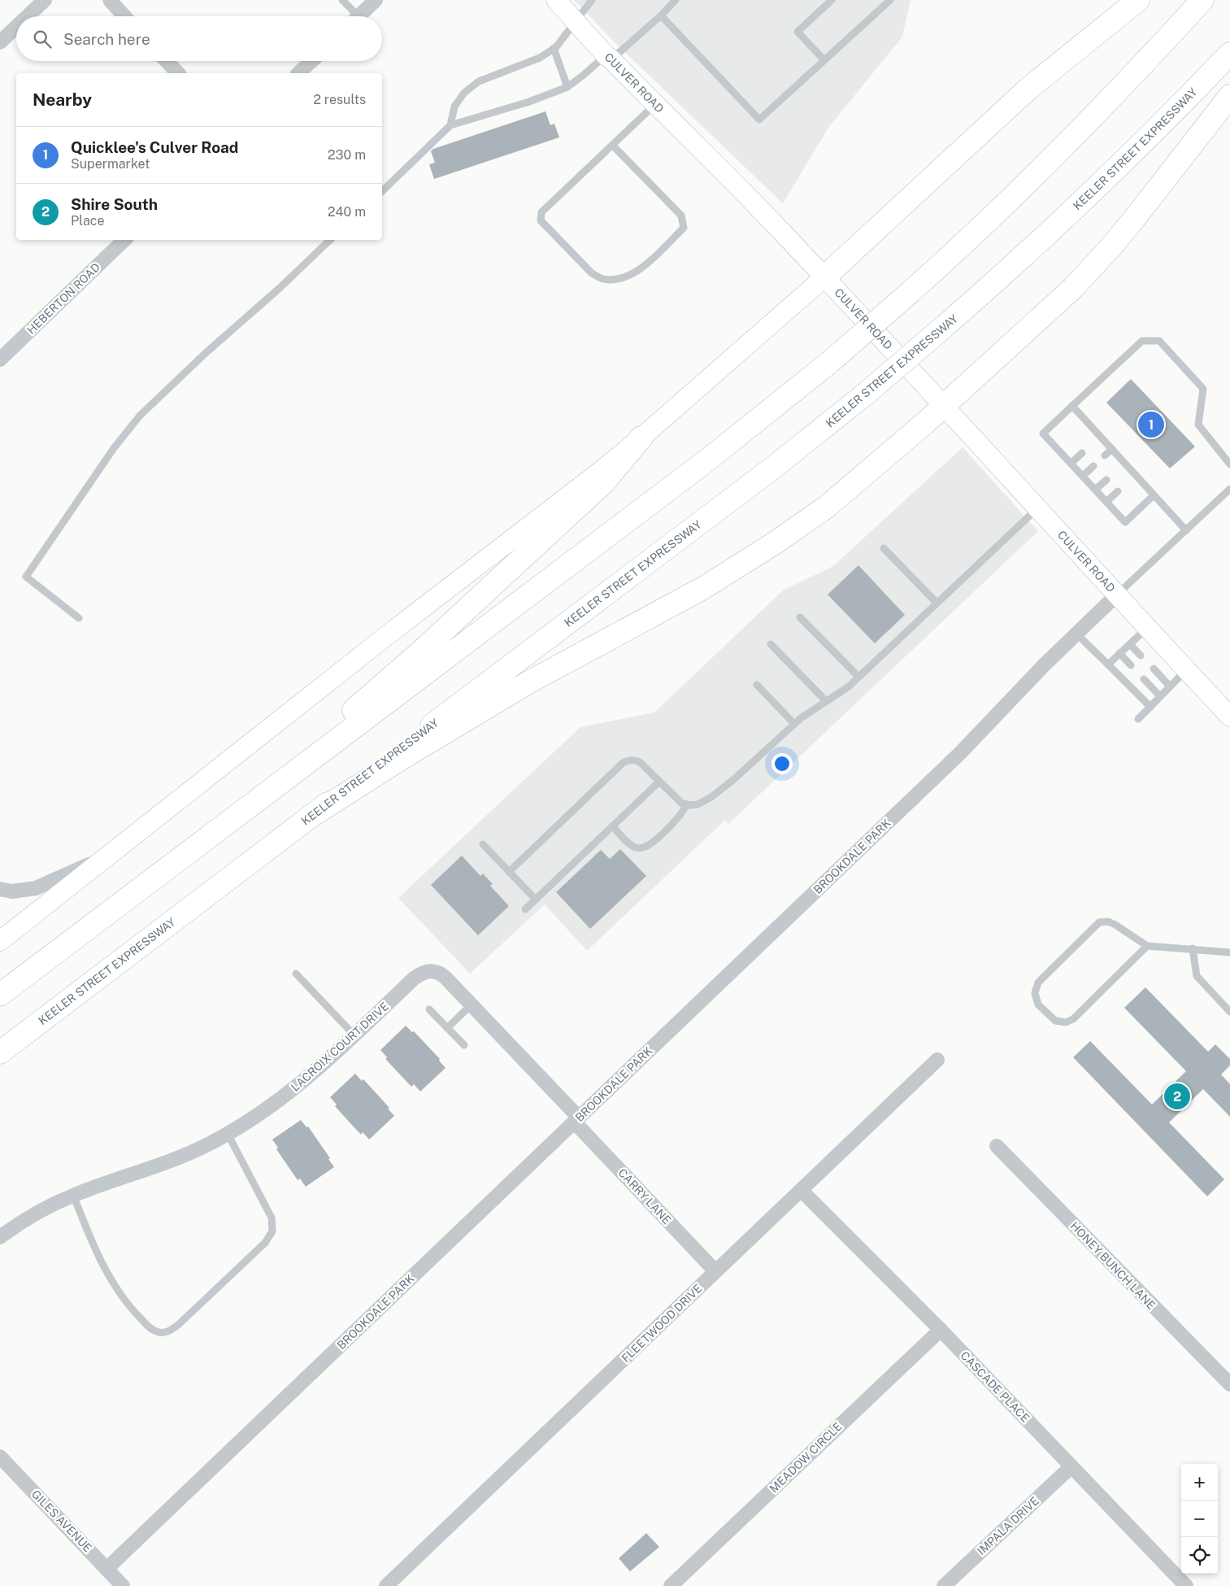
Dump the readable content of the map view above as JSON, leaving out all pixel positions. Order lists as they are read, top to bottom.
{
  "streets": {
    "highway": ["KEELER STREET EXPRESSWAY"],
    "main road": ["CULVER ROAD"],
    "street": [
      "HEBERTON ROAD",
      "BROOKDALE PARK",
      "LACROIX COURT DRIVE",
      "CARRY LANE",
      "HONEY BUNCH LANE",
      "FLEETWOOD DRIVE",
      "CASCADE PLACE",
      "MEADOW CIRCLE",
      "GILES AVENUE",
      "IMPALA DRIVE"
    ]
  },
  "crossings": [
    ["CULVER ROAD", "BROOKDALE PARK"],
    ["BROOKDALE PARK", "CARRY LANE"],
    ["BROOKDALE PARK", "GILES AVENUE"],
    ["LACROIX COURT DRIVE", "CARRY LANE"],
    ["CARRY LANE", "FLEETWOOD DRIVE"],
    ["FLEETWOOD DRIVE", "CASCADE PLACE"],
    ["CASCADE PLACE", "MEADOW CIRCLE"],
    ["CASCADE PLACE", "IMPALA DRIVE"]
  ],
  "page": {
    "search": "Search here",
    "heading": ["Nearby", "2 results"],
    "list": [
      {
        "mark": "1",
        "name": "Quicklee's Culver Road",
        "note": "Supermarket",
        "value": "230 m"
      },
      {
        "mark": "2",
        "name": "Shire South",
        "note": "Place",
        "value": "240 m"
      }
    ],
    "pins": ["1", "2"],
    "map_buttons": ["+", "−"]
  }
}
